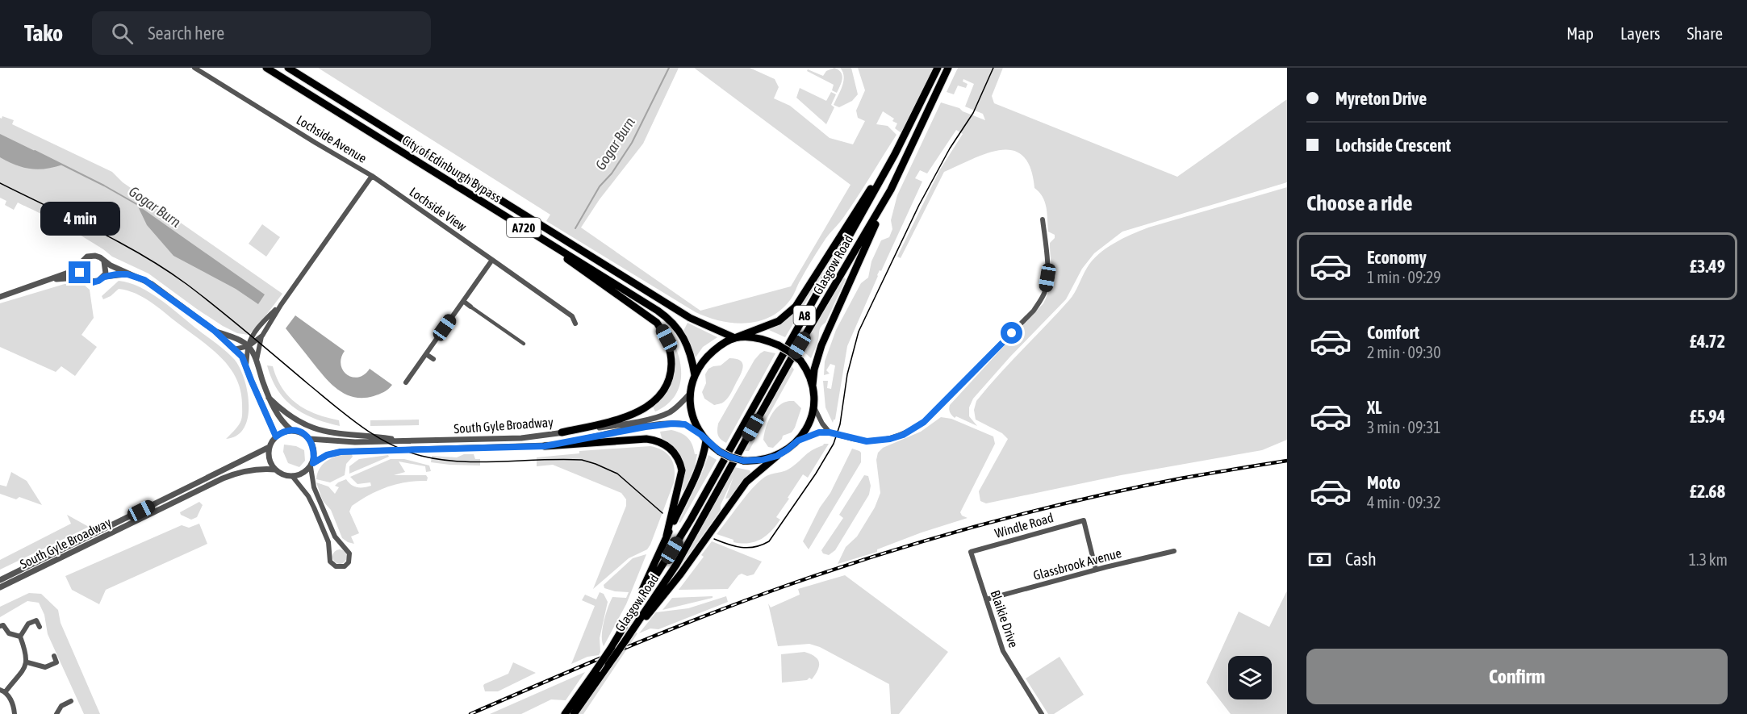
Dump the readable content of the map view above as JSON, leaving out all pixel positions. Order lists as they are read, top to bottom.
{
  "streets": {
    "main road": [
      "City of Edinburgh Bypass",
      "A720",
      "Glasgow Road",
      "A8"
    ],
    "street": [
      "Lochside Avenue",
      "Lochside View",
      "South Gyle Broadway",
      "Windle Road",
      "Glassbrook Avenue",
      "Blaikie Drive"
    ]
  },
  "crossings": [
    ["Lochside Avenue", "Lochside View"],
    ["City of Edinburgh Bypass", "A720"],
    ["City of Edinburgh Bypass", "South Gyle Broadway"],
    ["A720", "South Gyle Broadway"],
    ["Windle Road", "Glassbrook Avenue"],
    ["Windle Road", "Blaikie Drive"],
    ["Glassbrook Avenue", "Blaikie Drive"]
  ],
  "water": ["Gogar Burn"],
  "page": {
    "header": "Tako",
    "search": "Search here",
    "nav": ["Map", "Layers", "Share"],
    "banner": ["Myreton Drive", "Lochside Crescent"],
    "heading": "Choose a ride",
    "bubble": "4 min",
    "list": [
      {
        "name": "Economy",
        "note": "1 min · 09:29",
        "value": "£3.49"
      },
      {
        "name": "Comfort",
        "note": "2 min · 09:30",
        "value": "£4.72"
      },
      {
        "name": "XL",
        "note": "3 min · 09:31",
        "value": "£5.94"
      },
      {
        "name": "Moto",
        "note": "4 min · 09:32",
        "value": "£2.68"
      }
    ],
    "pay": ["Cash", "1.3 km"],
    "buttons": "Confirm"
  }
}
